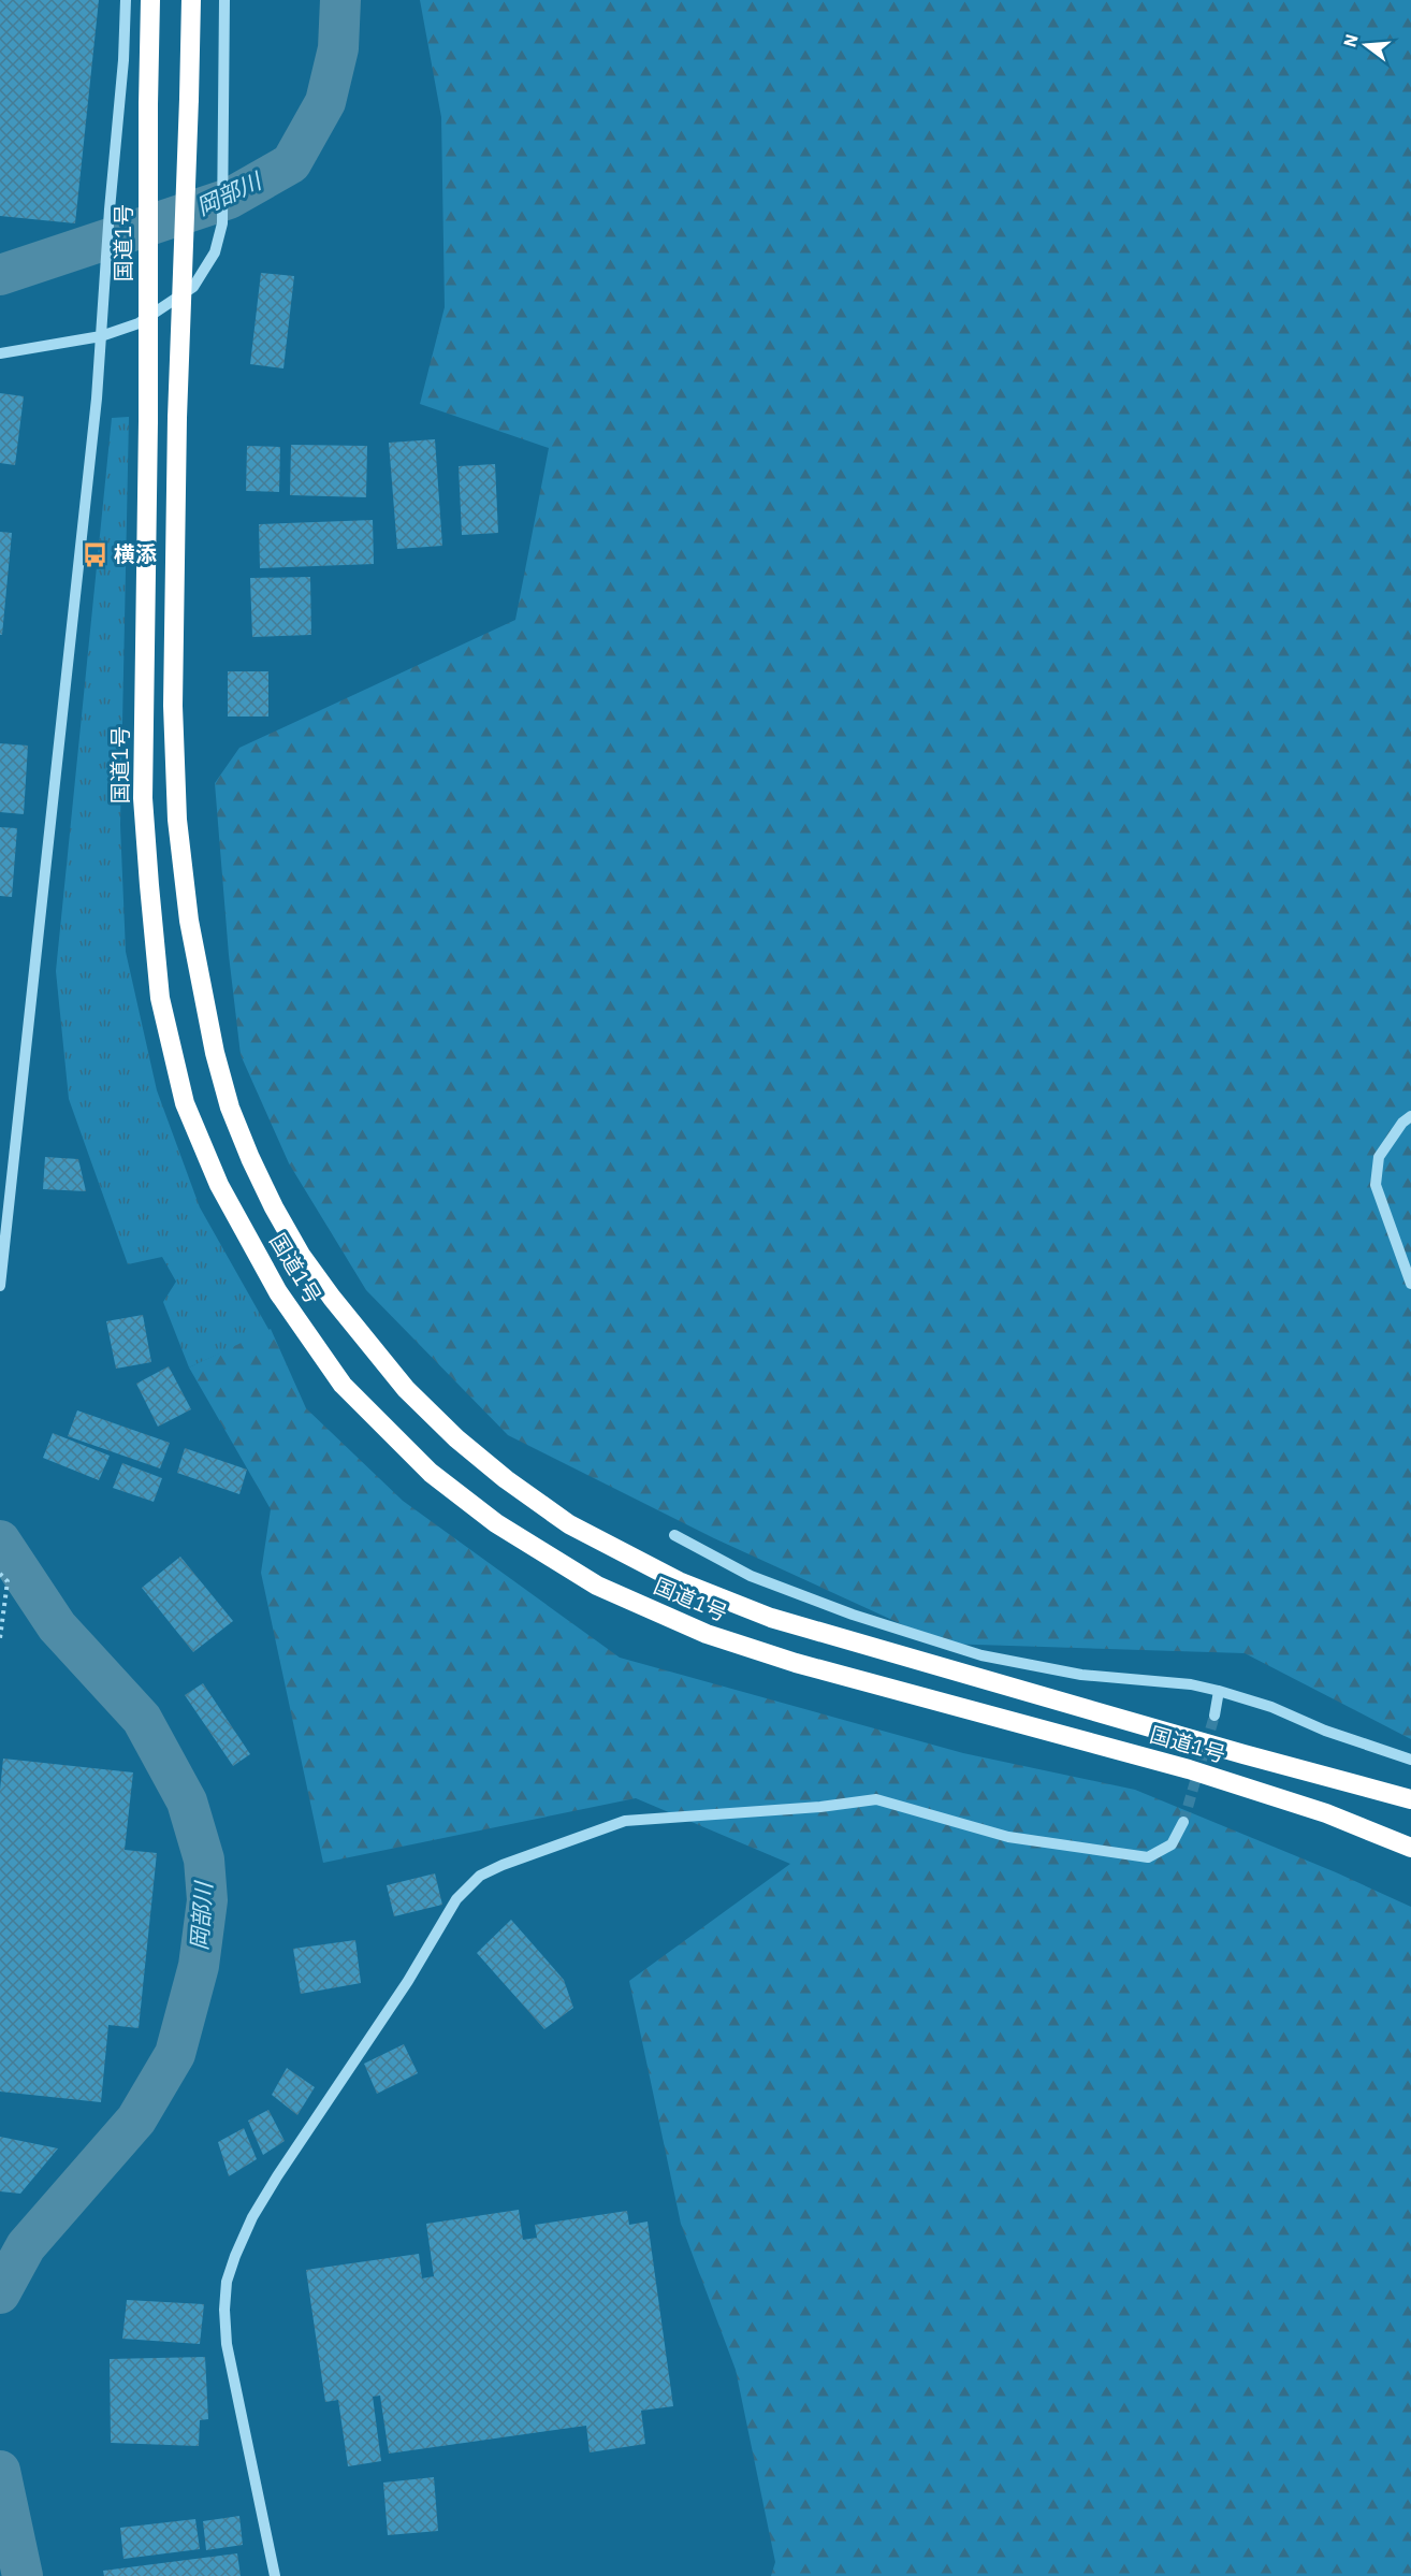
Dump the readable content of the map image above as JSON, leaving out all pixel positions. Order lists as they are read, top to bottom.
{
  "streets": {
    "highway": ["国道1号"]
  },
  "water": ["岡部川"],
  "places": {
    "bus stop": ["横添"]
  },
  "north": "left"
}
